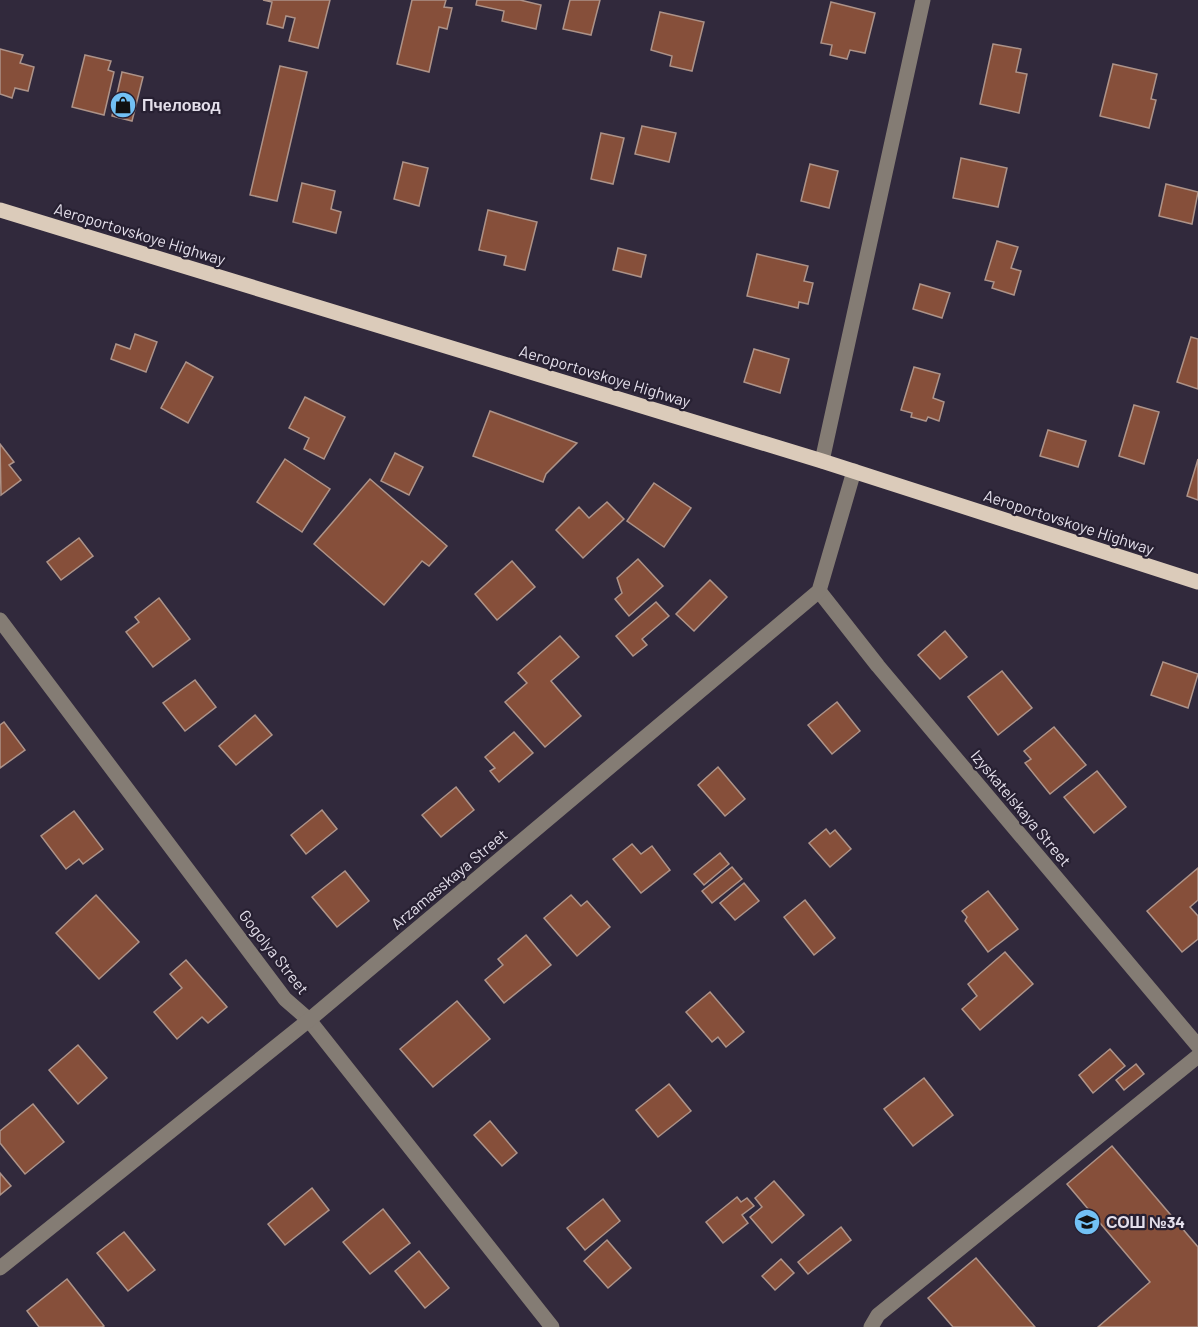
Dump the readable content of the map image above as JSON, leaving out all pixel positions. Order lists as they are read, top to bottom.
{
  "streets": {
    "main road": ["Aeroportovskoye Highway"],
    "street": ["Izyskatelskaya Street", "Arzamasskaya Street", "Gogolya Street"]
  },
  "crossings": [
    ["Izyskatelskaya Street", "Arzamasskaya Street"],
    ["Arzamasskaya Street", "Gogolya Street"]
  ],
  "places": {
    "shop": ["Пчеловод"],
    "school or university": ["СОШ №34"]
  }
}
